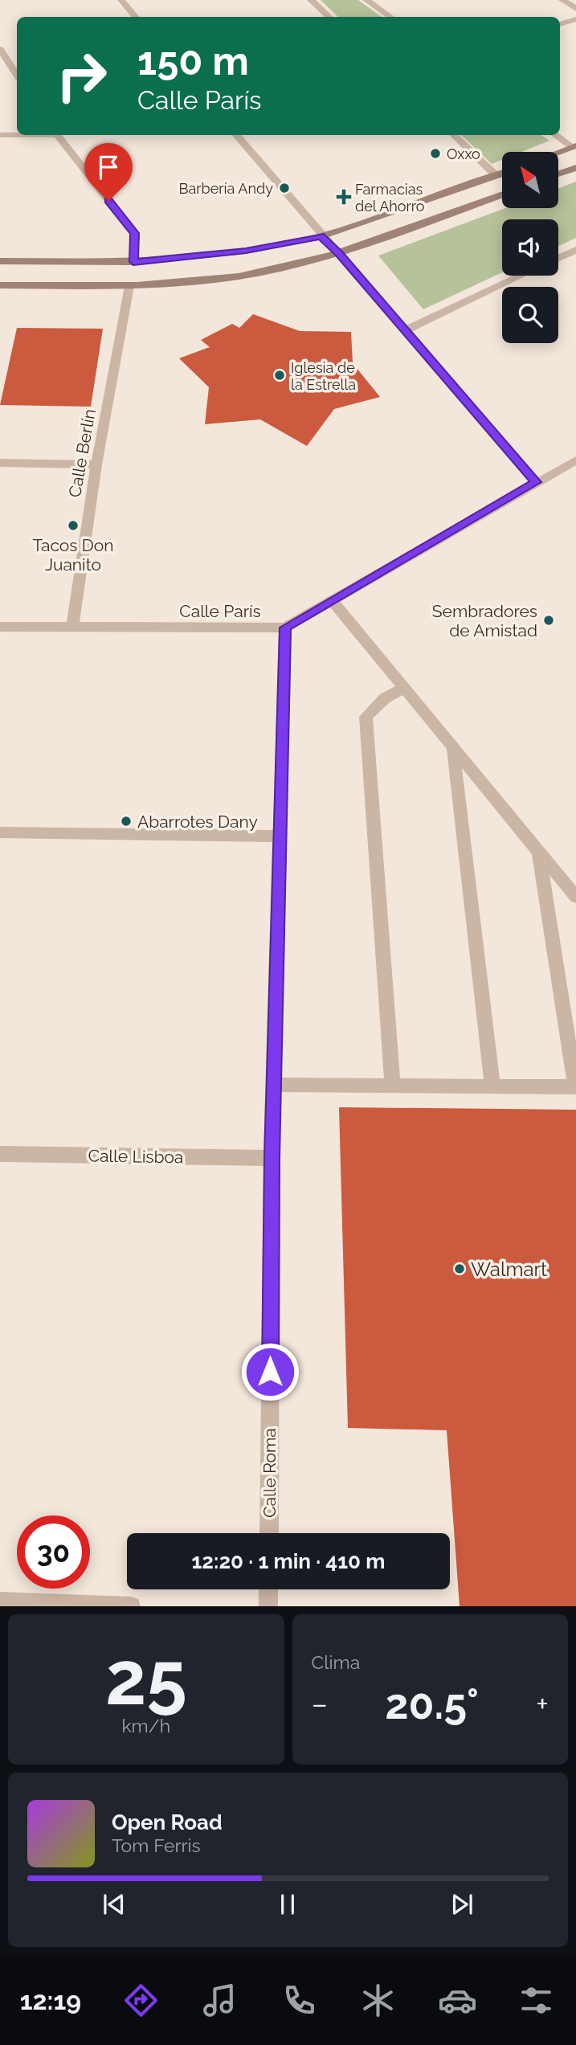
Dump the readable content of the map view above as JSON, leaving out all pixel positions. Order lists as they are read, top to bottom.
{
  "streets": {
    "street": [
      "Calle Berlín",
      "Calle París",
      "Calle Lisboa",
      "Calle Roma"
    ]
  },
  "crossings": [
    ["Calle Berlín", "Calle París"],
    ["Calle París", "Calle Roma"],
    ["Calle Lisboa", "Calle Roma"]
  ],
  "places": {
    "other": [
      "Oxxo",
      "Barbería Andy",
      "Iglesia de la Estrella",
      "Tacos Don Juanito",
      "Sembradores de Amistad",
      "Abarrotes Dany",
      "Walmart"
    ],
    "health": ["Farmacias del Ahorro"]
  },
  "north": "top left",
  "page": {
    "turn": ["150 m", "Calle París"],
    "limit": "30",
    "trip": "12:20 · 1 min · 410 m",
    "tile": [
      ["25", "km/h"],
      "Clima"
    ],
    "heat": ["−", "20.5°", "+"],
    "song": ["Open Road", "Tom Ferris"],
    "tabs": "12:19"
  }
}
